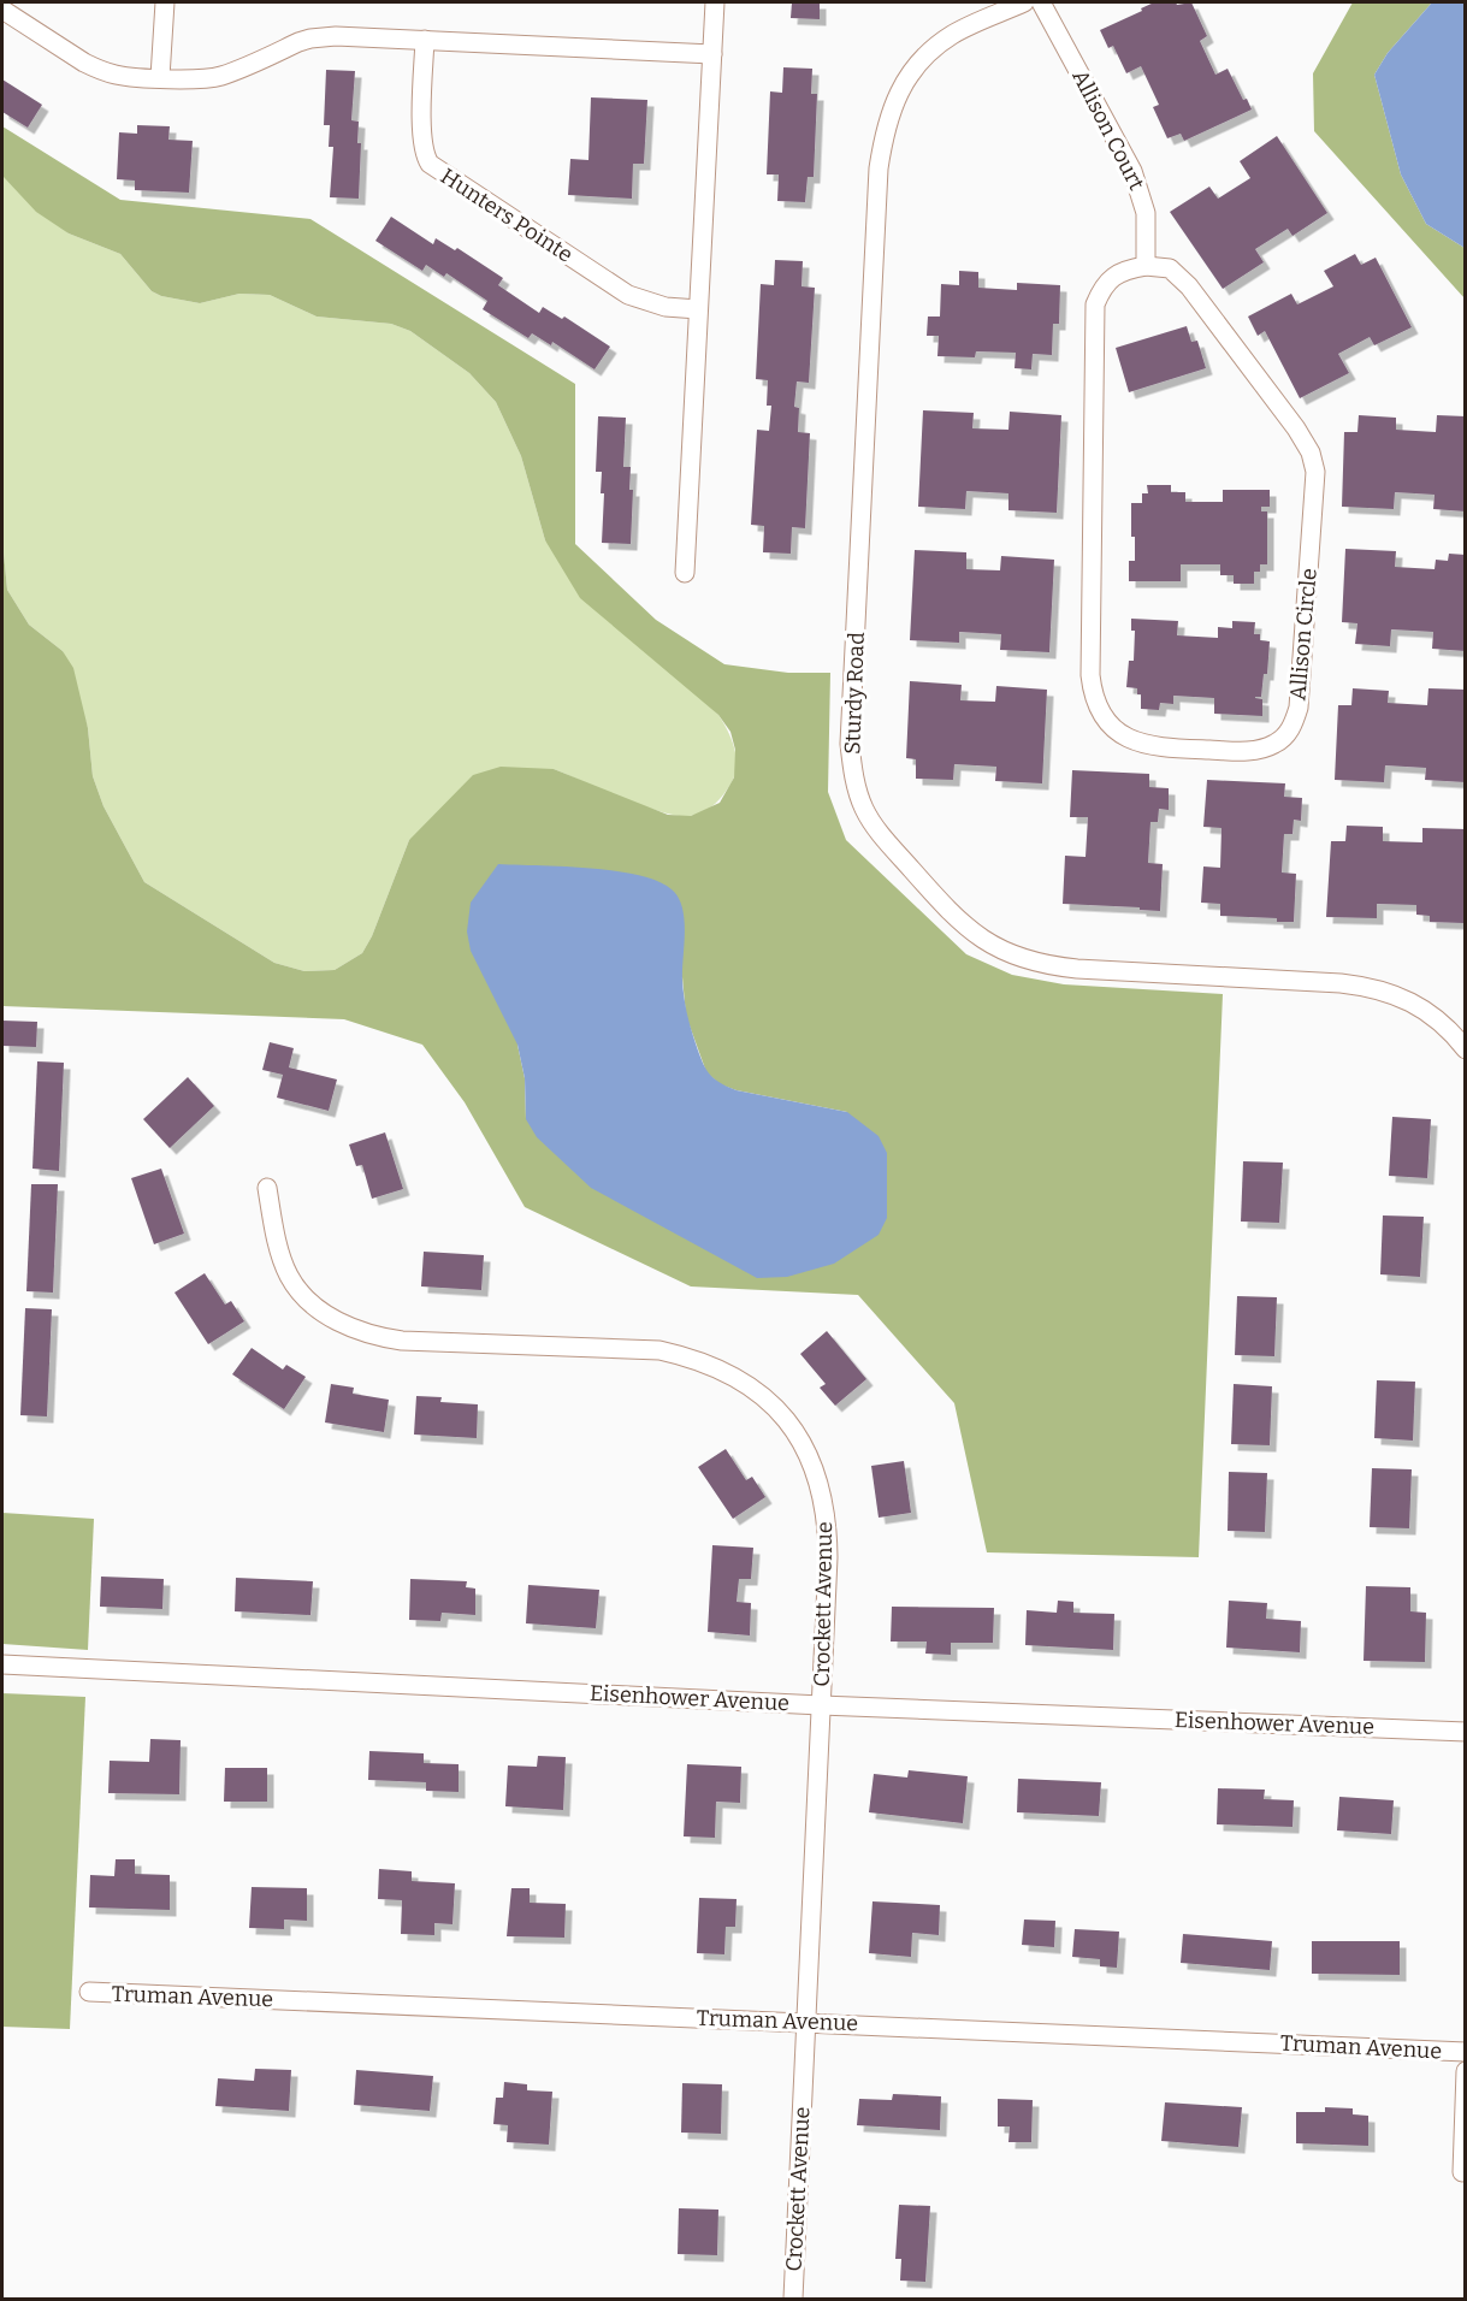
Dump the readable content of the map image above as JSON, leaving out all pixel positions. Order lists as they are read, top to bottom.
{
  "streets": {
    "street": [
      "Allison Court",
      "Hunters Pointe",
      "Allison Circle",
      "Sturdy Road",
      "Crockett Avenue",
      "Eisenhower Avenue",
      "Truman Avenue"
    ]
  },
  "crossings": [
    ["Allison Court", "Allison Circle"],
    ["Crockett Avenue", "Eisenhower Avenue"],
    ["Crockett Avenue", "Truman Avenue"]
  ]
}
